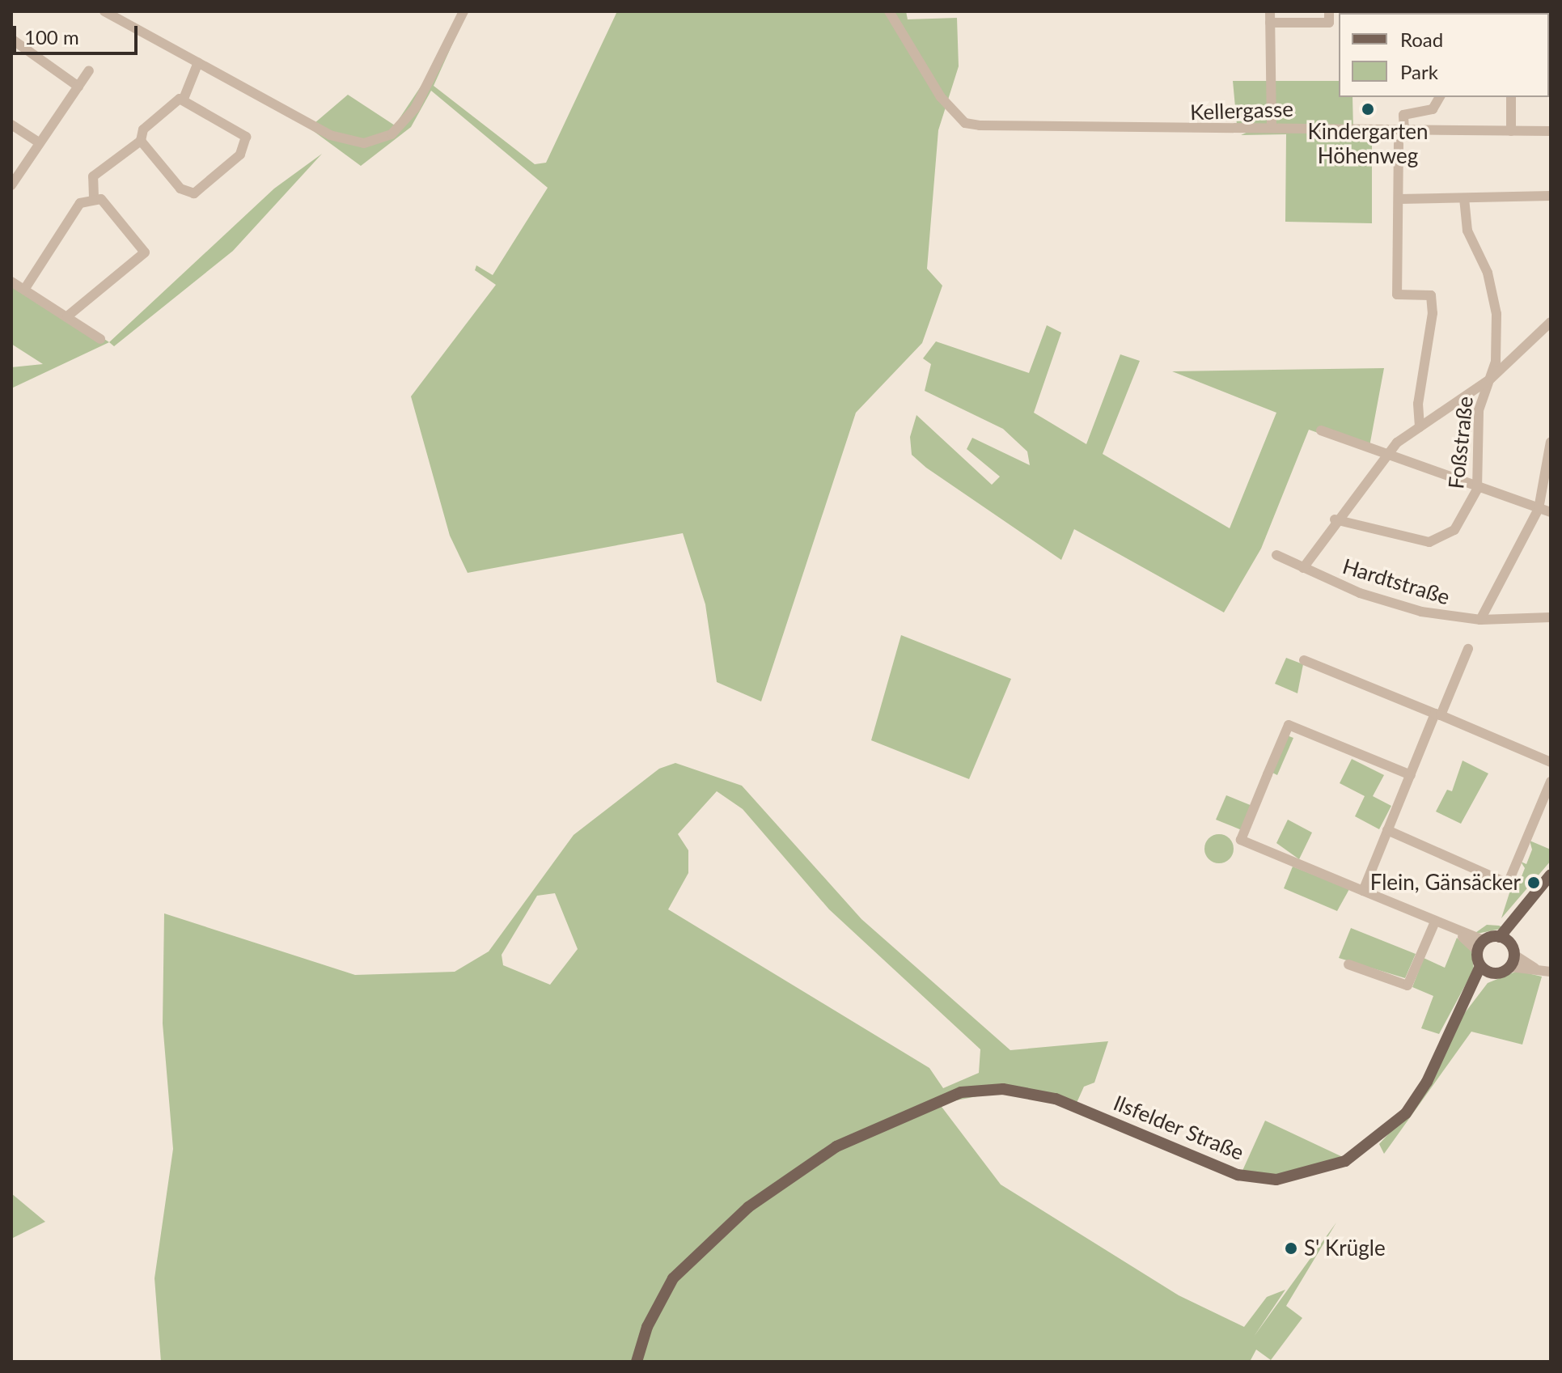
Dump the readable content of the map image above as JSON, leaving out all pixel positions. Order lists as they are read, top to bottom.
{
  "streets": {
    "main road": ["Ilsfelder Straße"],
    "street": ["Kellergasse", "Foßstraße", "Hardtstraße"]
  },
  "places": ["Kindergarten Höhenweg", "Flein, Gänsäcker", "S' Krügle"],
  "legend": ["Road", "Park"],
  "scale_bar": "100 m"
}
